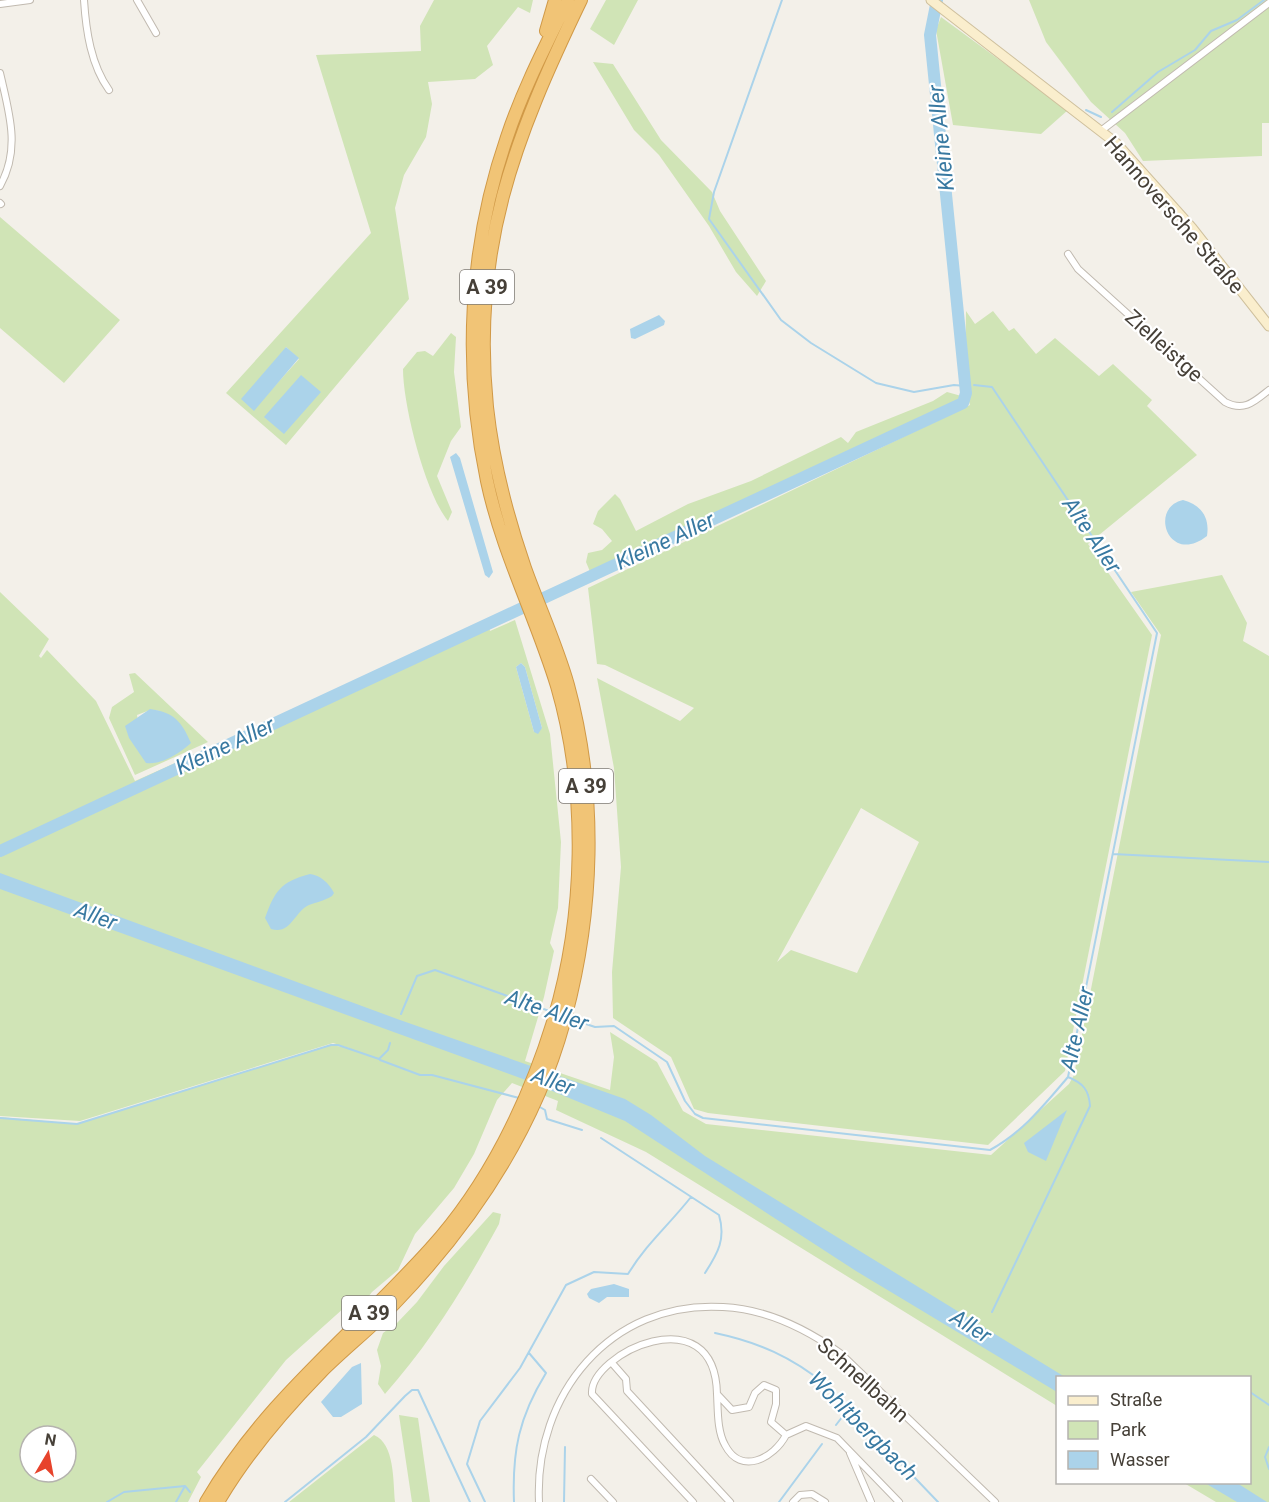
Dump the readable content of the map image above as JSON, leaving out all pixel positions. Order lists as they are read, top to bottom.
{
  "streets": {
    "highway": ["A 39"],
    "street": ["Hannoversche Straße", "Zielleistge", "Schnellbahn"]
  },
  "water": [
    "Kleine Aller",
    "Alte Aller",
    "Aller",
    "Wohltbergbach"
  ],
  "legend": ["Straße", "Park", "Wasser"],
  "north": "top"
}
